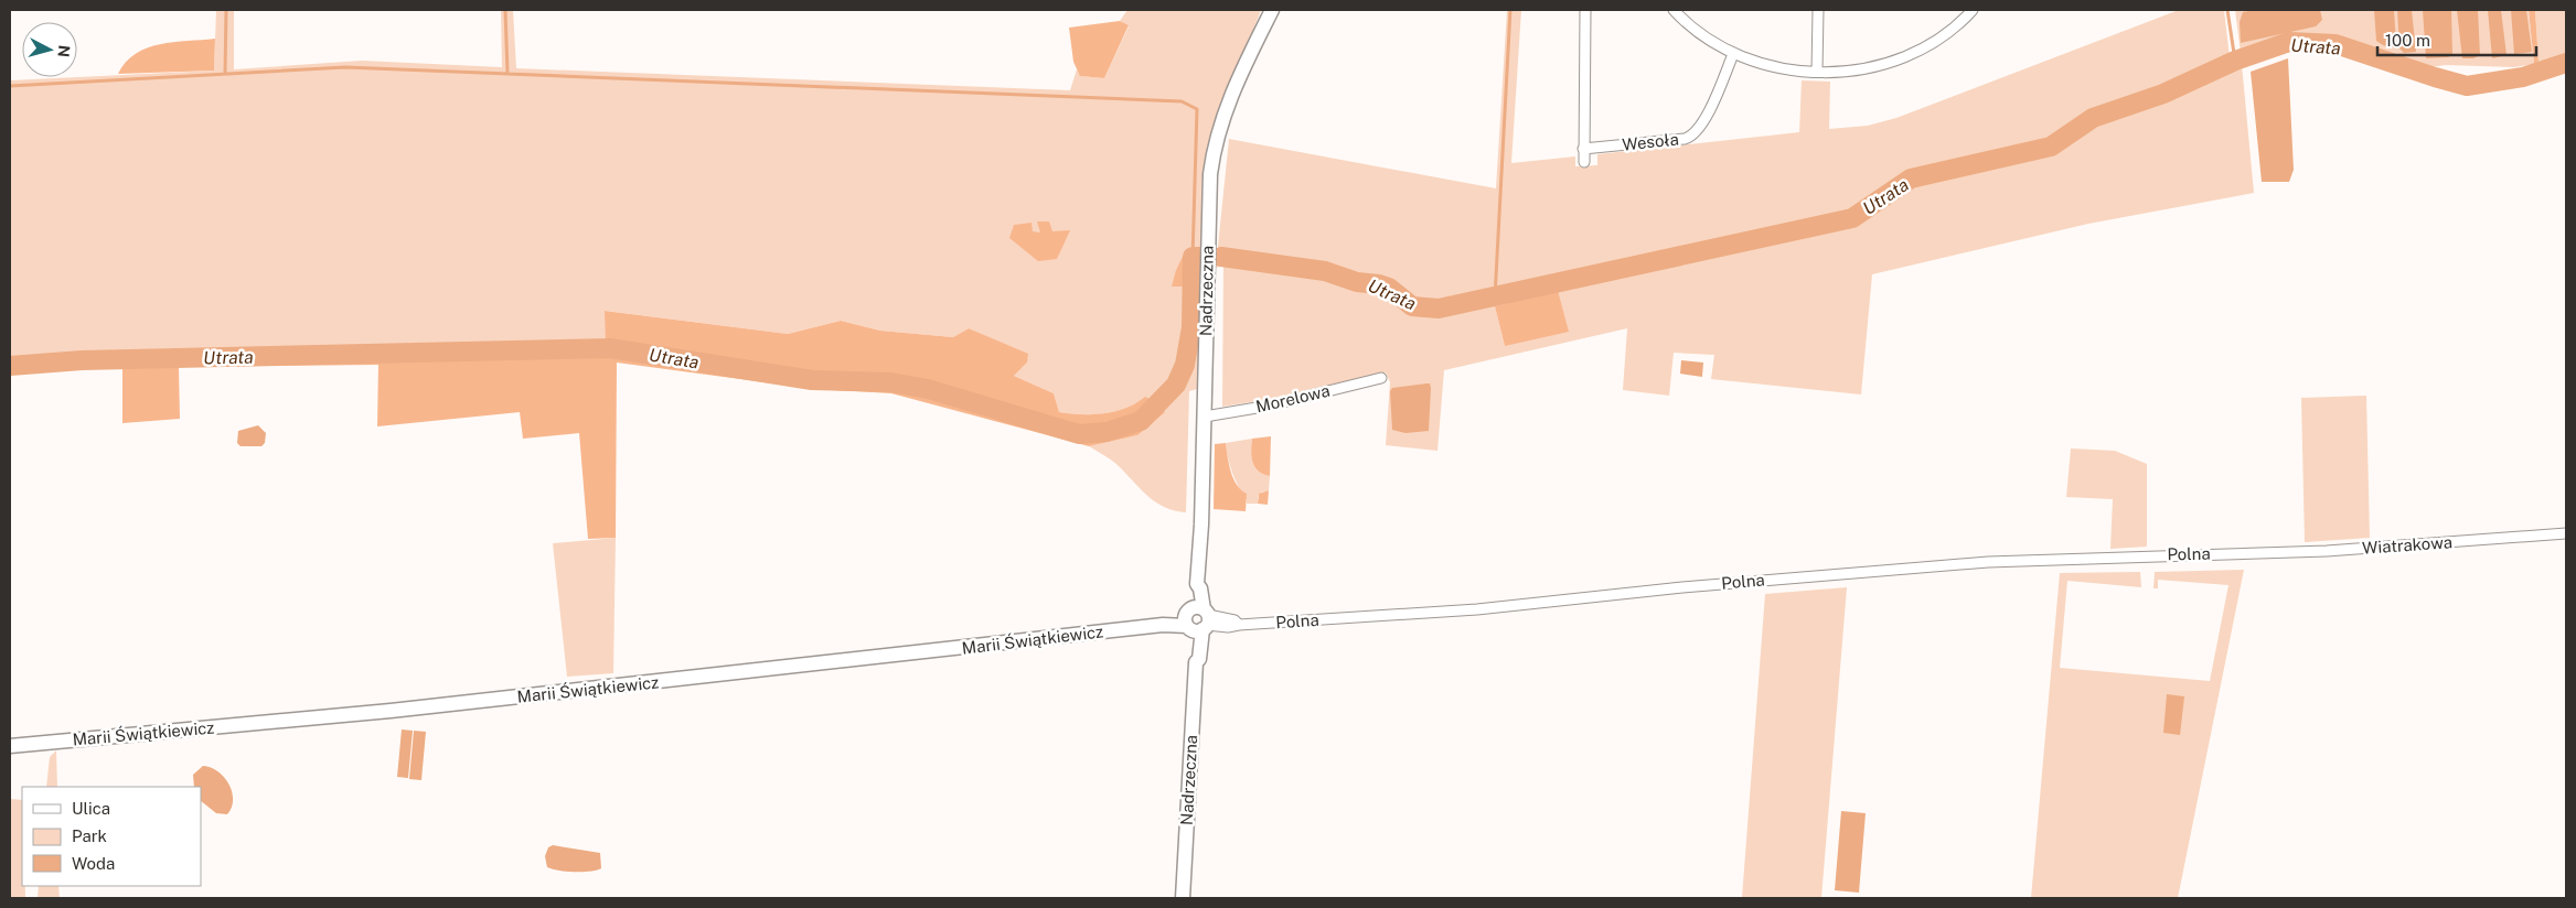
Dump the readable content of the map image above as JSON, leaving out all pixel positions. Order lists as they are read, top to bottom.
{
  "streets": {
    "street": [
      "Wesoła",
      "Nadrzeczna",
      "Morelowa",
      "Wiatrakowa",
      "Polna",
      "Marii Świątkiewicz"
    ]
  },
  "crossings": [
    ["Nadrzeczna", "Morelowa"],
    ["Nadrzeczna", "Polna"],
    ["Nadrzeczna", "Marii Świątkiewicz"],
    ["Wiatrakowa", "Polna"],
    ["Polna", "Marii Świątkiewicz"]
  ],
  "water": ["Utrata"],
  "legend": ["Ulica", "Park", "Woda"],
  "scale_bar": "100 m",
  "north": "right"
}
